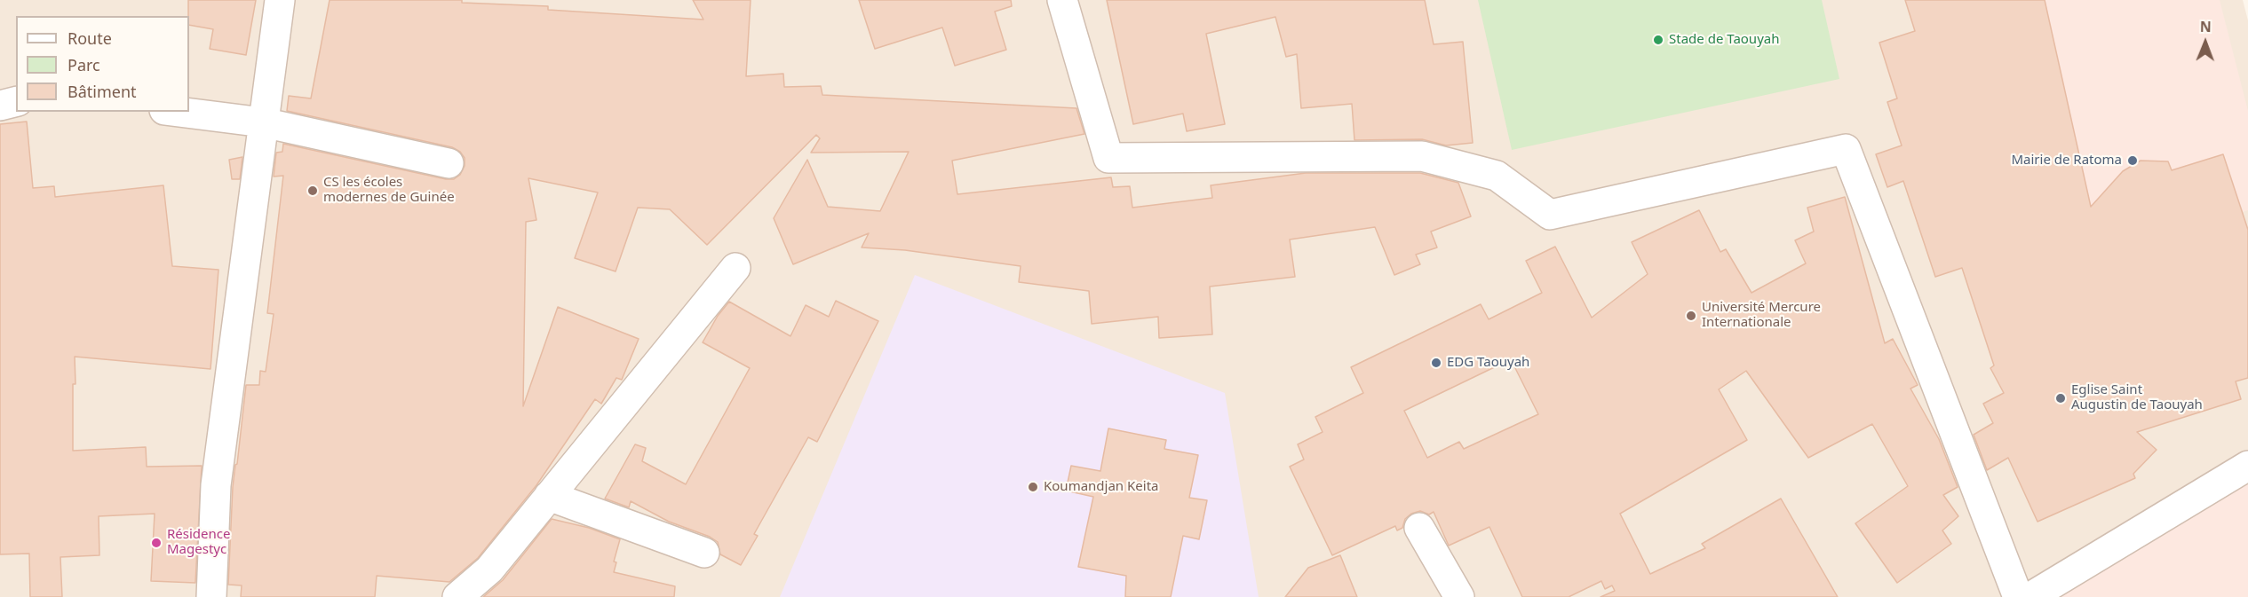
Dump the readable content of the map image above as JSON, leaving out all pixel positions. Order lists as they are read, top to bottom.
{
  "places": [
    "Stade de Taouyah",
    "Mairie de Ratoma",
    "CS les écoles modernes de Guinée",
    "Université Mercure Internationale",
    "EDG Taouyah",
    "Eglise Saint Augustin de Taouyah",
    "Koumandjan Keita",
    "Résidence Magestyc"
  ],
  "legend": ["Route", "Parc", "Bâtiment"],
  "north": "top"
}
